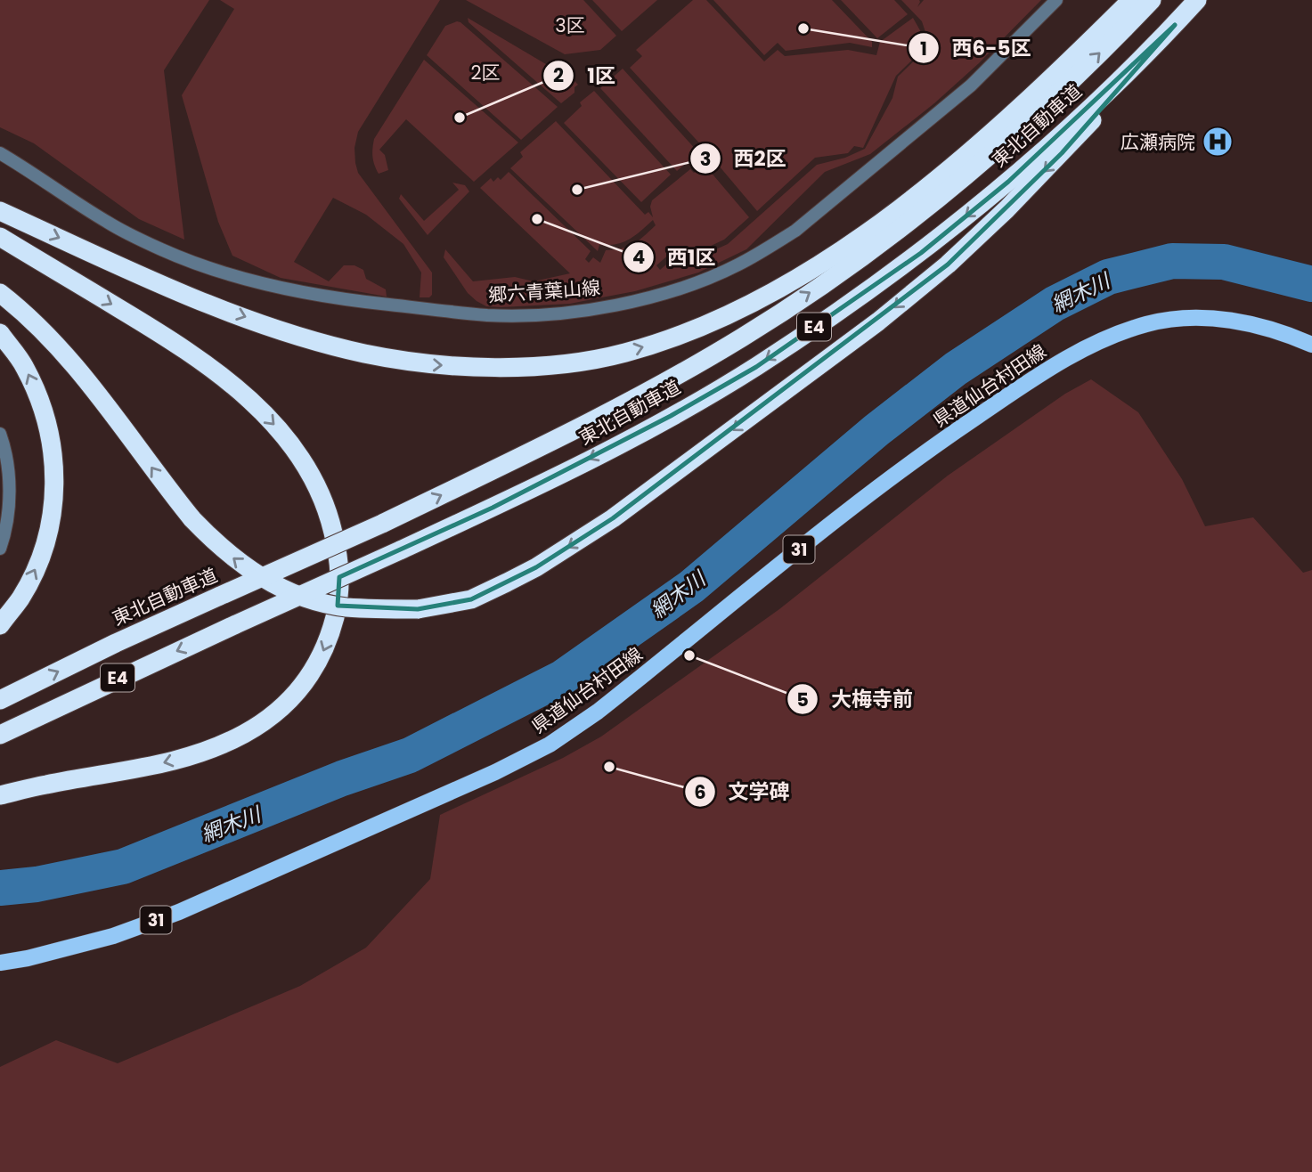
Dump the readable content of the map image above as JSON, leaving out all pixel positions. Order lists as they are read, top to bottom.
{
  "streets": {
    "highway": ["東北自動車道", "E4"],
    "main road": ["県道仙台村田線", "31"],
    "street": ["郷六青葉山線"]
  },
  "water": ["網木川"],
  "parks": ["3区", "2区"],
  "places": {
    "other": [
      "西6-5区",
      "1区",
      "西2区",
      "西1区",
      "大梅寺前",
      "文学碑"
    ],
    "hospital": ["広瀬病院"]
  }
}
